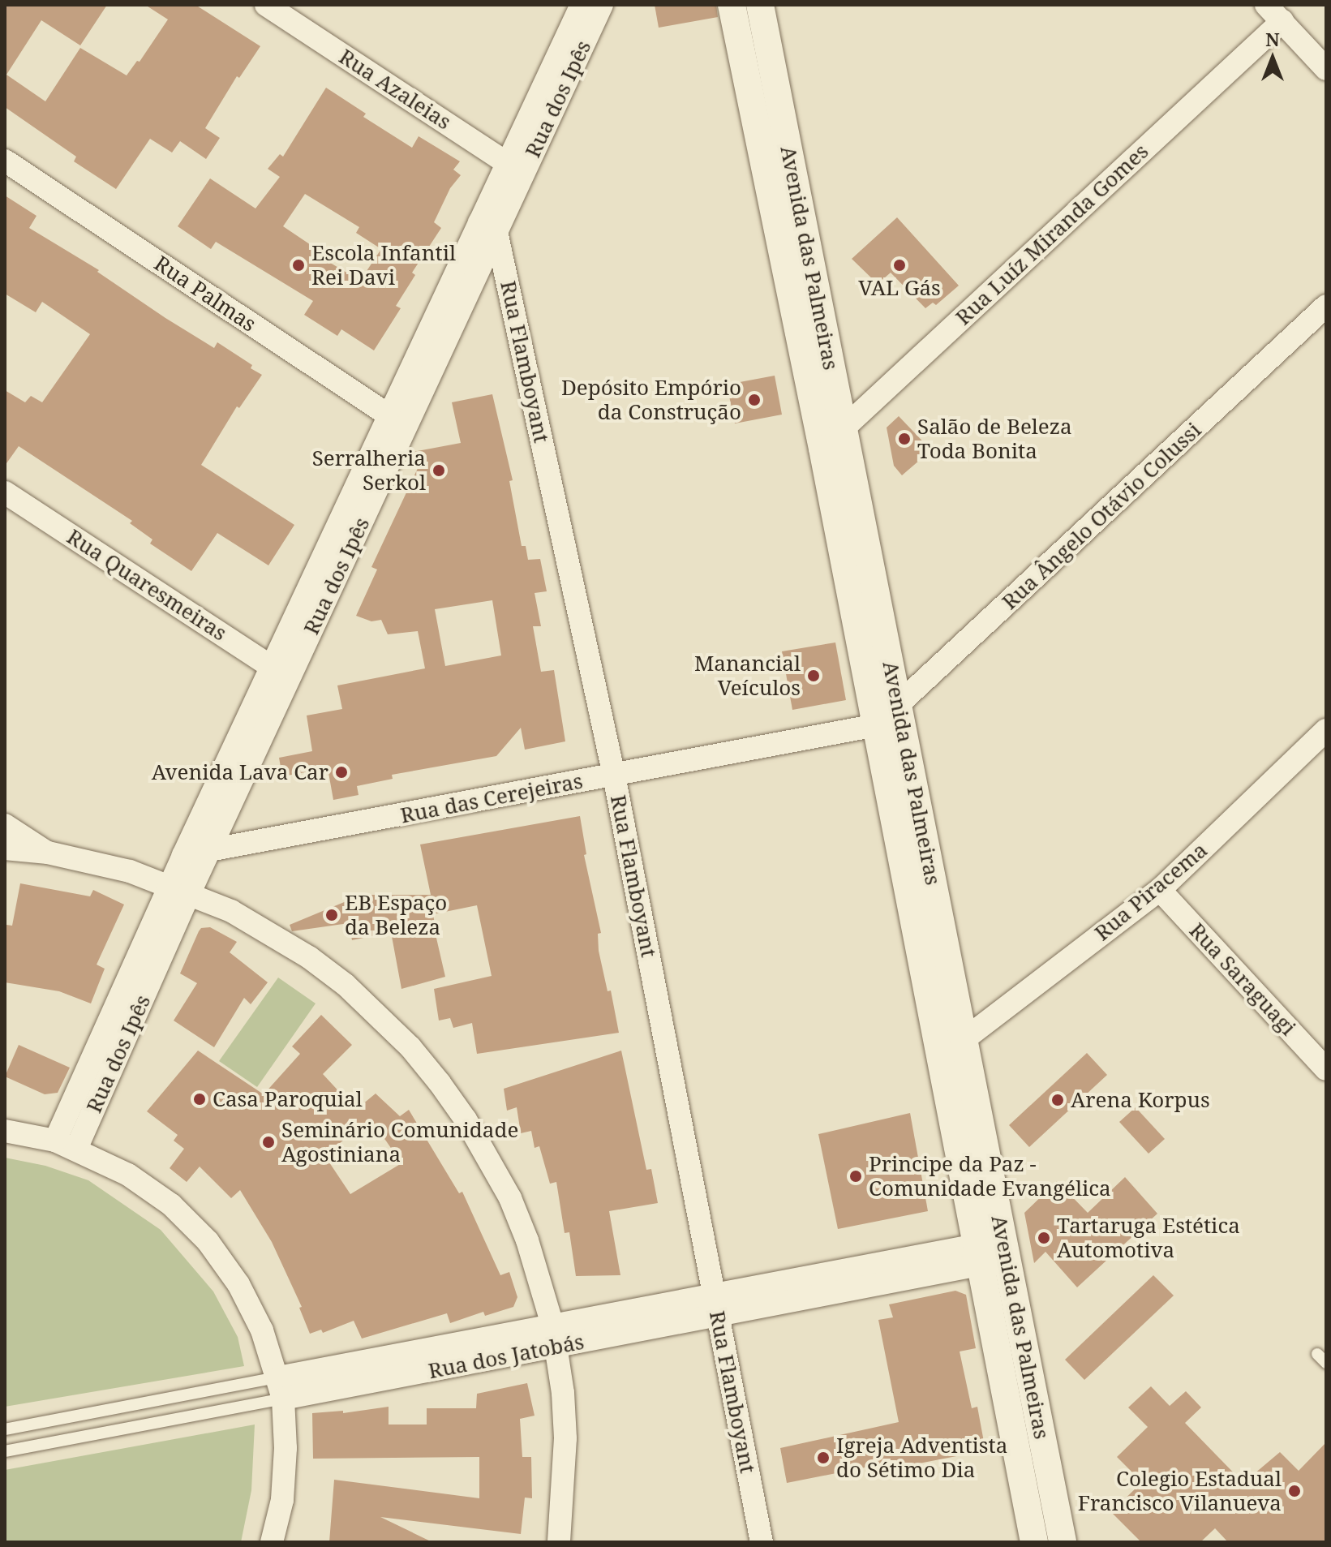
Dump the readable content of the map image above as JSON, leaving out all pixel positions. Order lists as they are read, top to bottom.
{
  "streets": {
    "street": [
      "Rua Azaleias",
      "Rua dos Ipês",
      "Rua Luíz Miranda Gomes",
      "Avenida das Palmeiras",
      "Rua Palmas",
      "Rua Flamboyant",
      "Rua Ângelo Otávio Colussi",
      "Rua Quaresmeiras",
      "Rua das Cerejeiras",
      "Rua Piracema",
      "Rua Saraguagi",
      "Rua dos Jatobás"
    ]
  },
  "crossings": [
    ["Rua Azaleias", "Rua dos Ipês"],
    ["Rua dos Ipês", "Rua Palmas"],
    ["Rua dos Ipês", "Rua Flamboyant"],
    ["Rua dos Ipês", "Rua Quaresmeiras"],
    ["Rua dos Ipês", "Rua das Cerejeiras"],
    ["Rua Luíz Miranda Gomes", "Avenida das Palmeiras"],
    ["Avenida das Palmeiras", "Rua Ângelo Otávio Colussi"],
    ["Avenida das Palmeiras", "Rua das Cerejeiras"],
    ["Avenida das Palmeiras", "Rua Piracema"],
    ["Avenida das Palmeiras", "Rua dos Jatobás"],
    ["Rua Flamboyant", "Rua das Cerejeiras"],
    ["Rua Flamboyant", "Rua dos Jatobás"],
    ["Rua Ângelo Otávio Colussi", "Rua das Cerejeiras"],
    ["Rua Piracema", "Rua Saraguagi"]
  ],
  "places": [
    "Escola Infantil Rei Davi",
    "VAL Gás",
    "Depósito Empório da Construção",
    "Salão de Beleza Toda Bonita",
    "Serralheria Serkol",
    "Manancial Veículos",
    "Avenida Lava Car",
    "EB Espaço da Beleza",
    "Casa Paroquial",
    "Arena Korpus",
    "Seminário Comunidade Agostiniana",
    "Principe da Paz - Comunidade Evangélica",
    "Tartaruga Estética Automotiva",
    "Igreja Adventista do Sétimo Dia",
    "Colegio Estadual Francisco Vilanueva"
  ],
  "north": "top"
}
